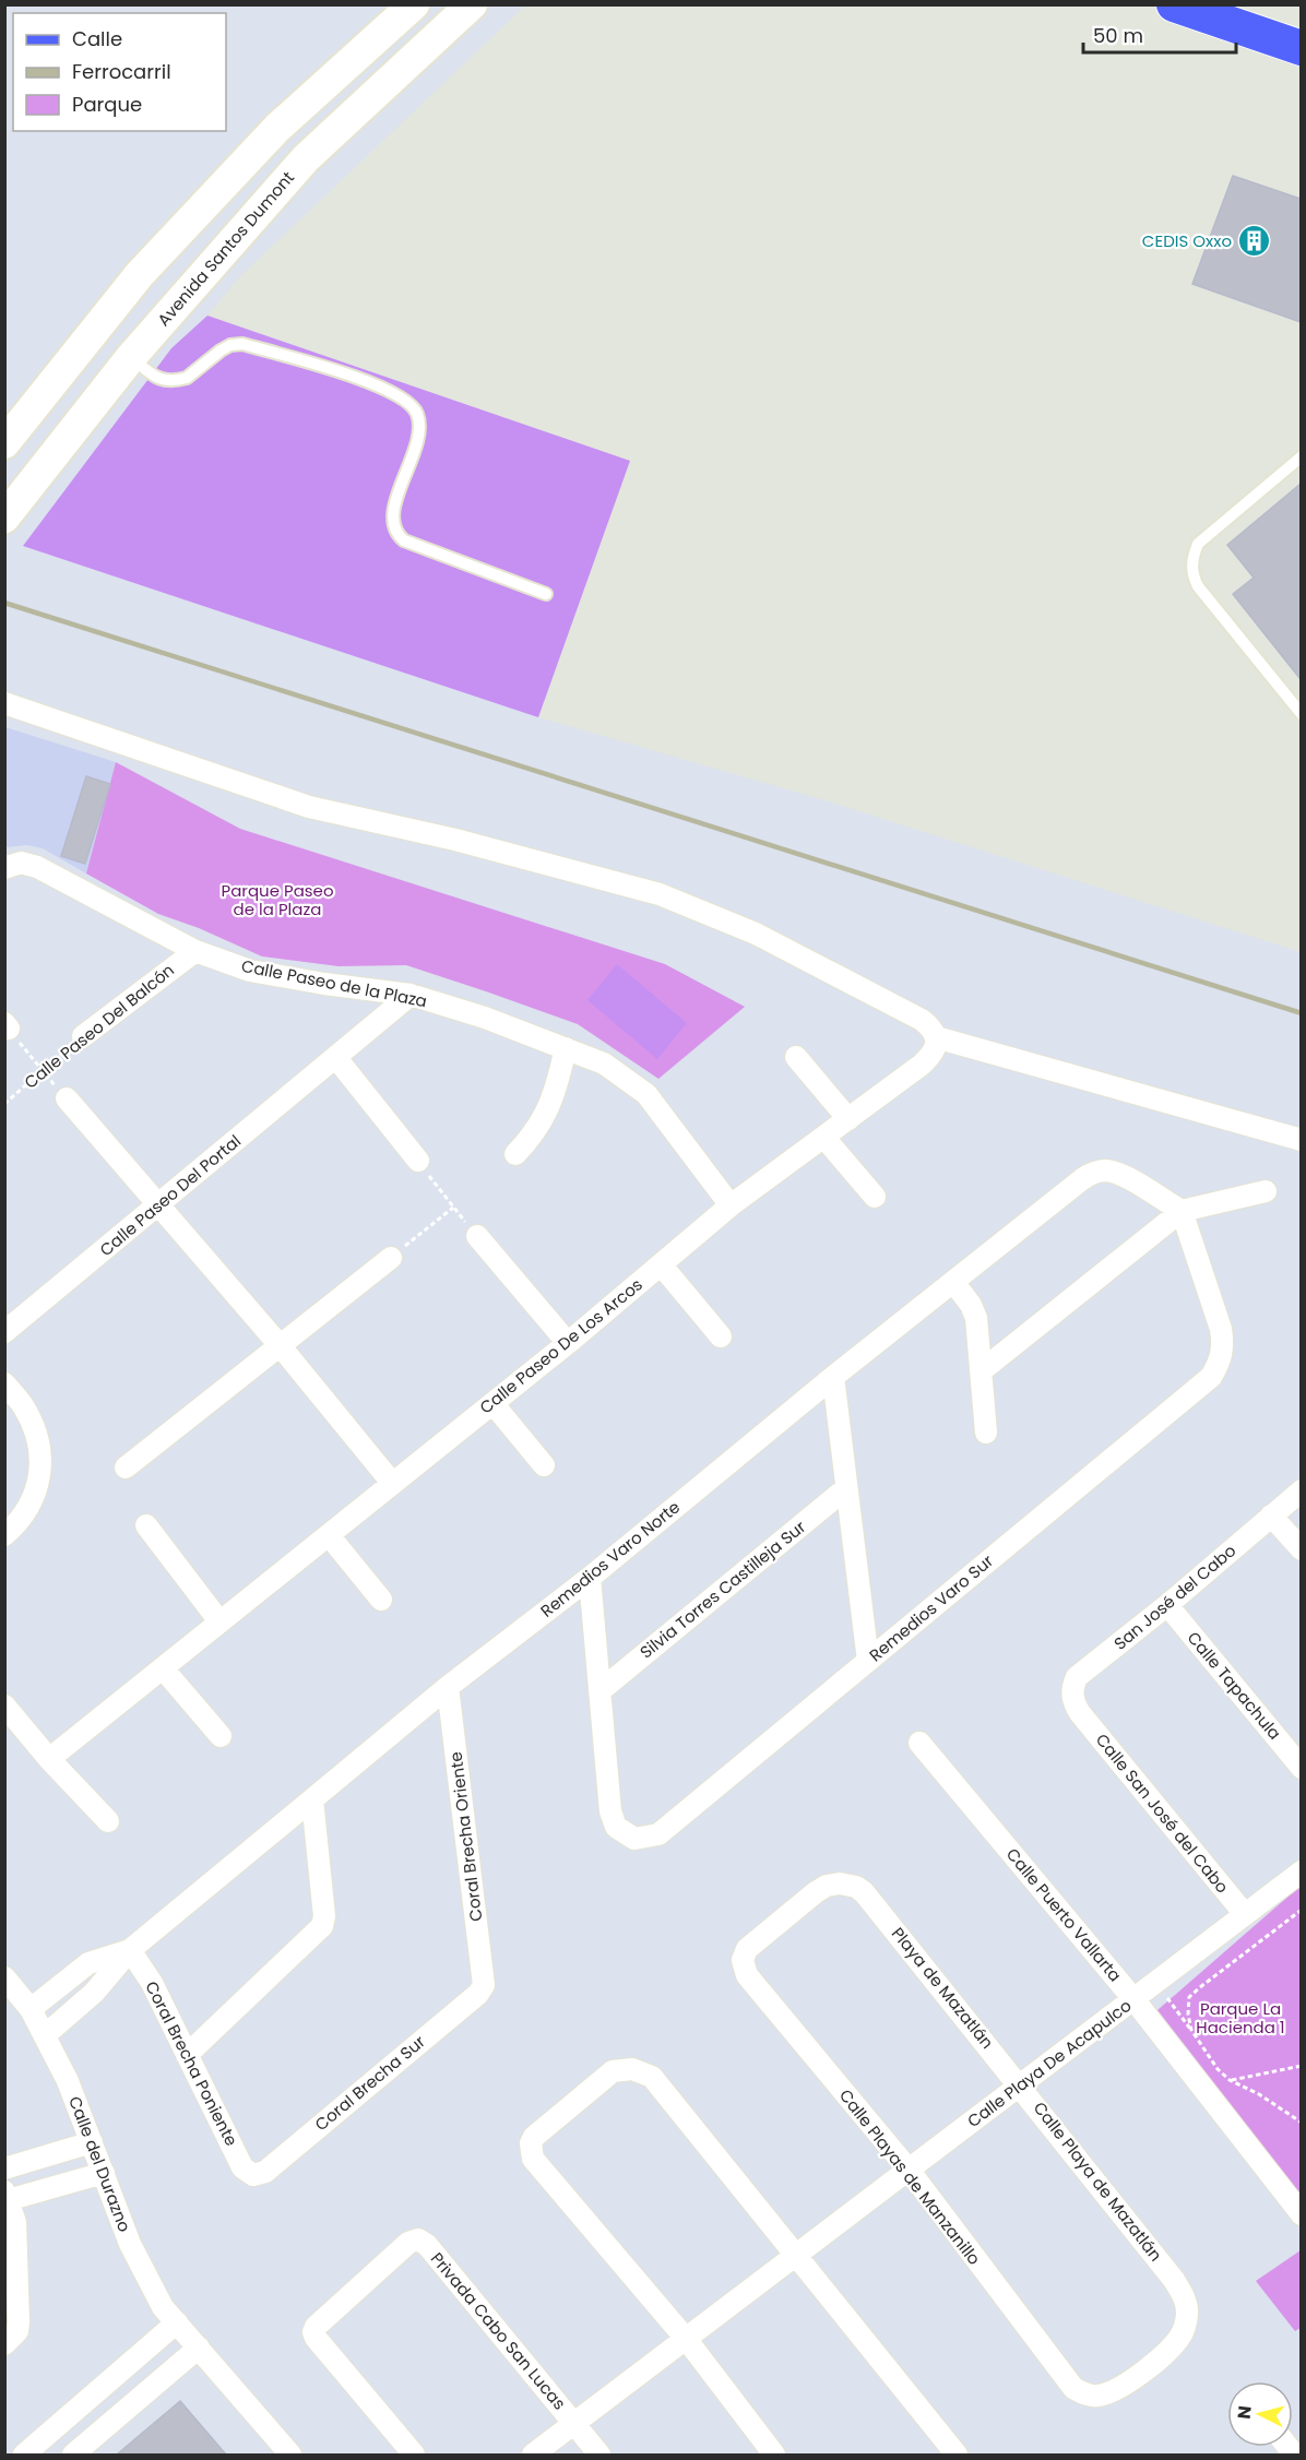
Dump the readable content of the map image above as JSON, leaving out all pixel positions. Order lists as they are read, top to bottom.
{
  "streets": {
    "main road": ["Avenida Santos Dumont"],
    "street": [
      "Calle Paseo de la Plaza",
      "Calle Paseo Del Balcón",
      "Calle Paseo Del Portal",
      "Calle Paseo De Los Arcos",
      "Remedios Varo Norte",
      "Silvia Torres Castilleja Sur",
      "San José del Cabo",
      "Remedios Varo Sur",
      "Calle Tapachula",
      "Calle San José del Cabo",
      "Coral Brecha Oriente",
      "Calle Puerto Vallarta",
      "Playa de Mazatlán",
      "Coral Brecha Poniente",
      "Calle Playa De Acapulco",
      "Coral Brecha Sur",
      "Calle del Durazno",
      "Calle Playas de Manzanillo",
      "Calle Playa de Mazatlán",
      "Privada Cabo San Lucas"
    ]
  },
  "crossings": [
    ["Calle Paseo de la Plaza", "Calle Paseo Del Balcón"],
    ["Calle Paseo de la Plaza", "Calle Paseo Del Portal"],
    ["Calle Paseo de la Plaza", "Calle Paseo De Los Arcos"],
    ["Remedios Varo Norte", "Remedios Varo Sur"],
    ["Remedios Varo Norte", "Coral Brecha Oriente"],
    ["Remedios Varo Norte", "Coral Brecha Poniente"],
    ["Remedios Varo Norte", "Calle del Durazno"],
    ["Silvia Torres Castilleja Sur", "Remedios Varo Sur"],
    ["San José del Cabo", "Calle Tapachula"],
    ["San José del Cabo", "Calle San José del Cabo"],
    ["Calle San José del Cabo", "Calle Playa De Acapulco"],
    ["Coral Brecha Oriente", "Coral Brecha Sur"],
    ["Calle Puerto Vallarta", "Calle Playa De Acapulco"],
    ["Playa de Mazatlán", "Calle Playa De Acapulco"],
    ["Playa de Mazatlán", "Calle Playas de Manzanillo"],
    ["Playa de Mazatlán", "Calle Playa de Mazatlán"],
    ["Coral Brecha Poniente", "Coral Brecha Sur"],
    ["Calle Playa De Acapulco", "Calle Playas de Manzanillo"],
    ["Calle Playa De Acapulco", "Calle Playa de Mazatlán"],
    ["Calle Playa De Acapulco", "Privada Cabo San Lucas"],
    ["Calle Playas de Manzanillo", "Calle Playa de Mazatlán"]
  ],
  "parks": ["Parque Paseo de la Plaza", "Parque La Hacienda 1"],
  "places": {
    "building": ["CEDIS Oxxo"]
  },
  "legend": ["Calle", "Ferrocarril", "Parque"],
  "scale_bar": "50 m",
  "north": "left"
}
